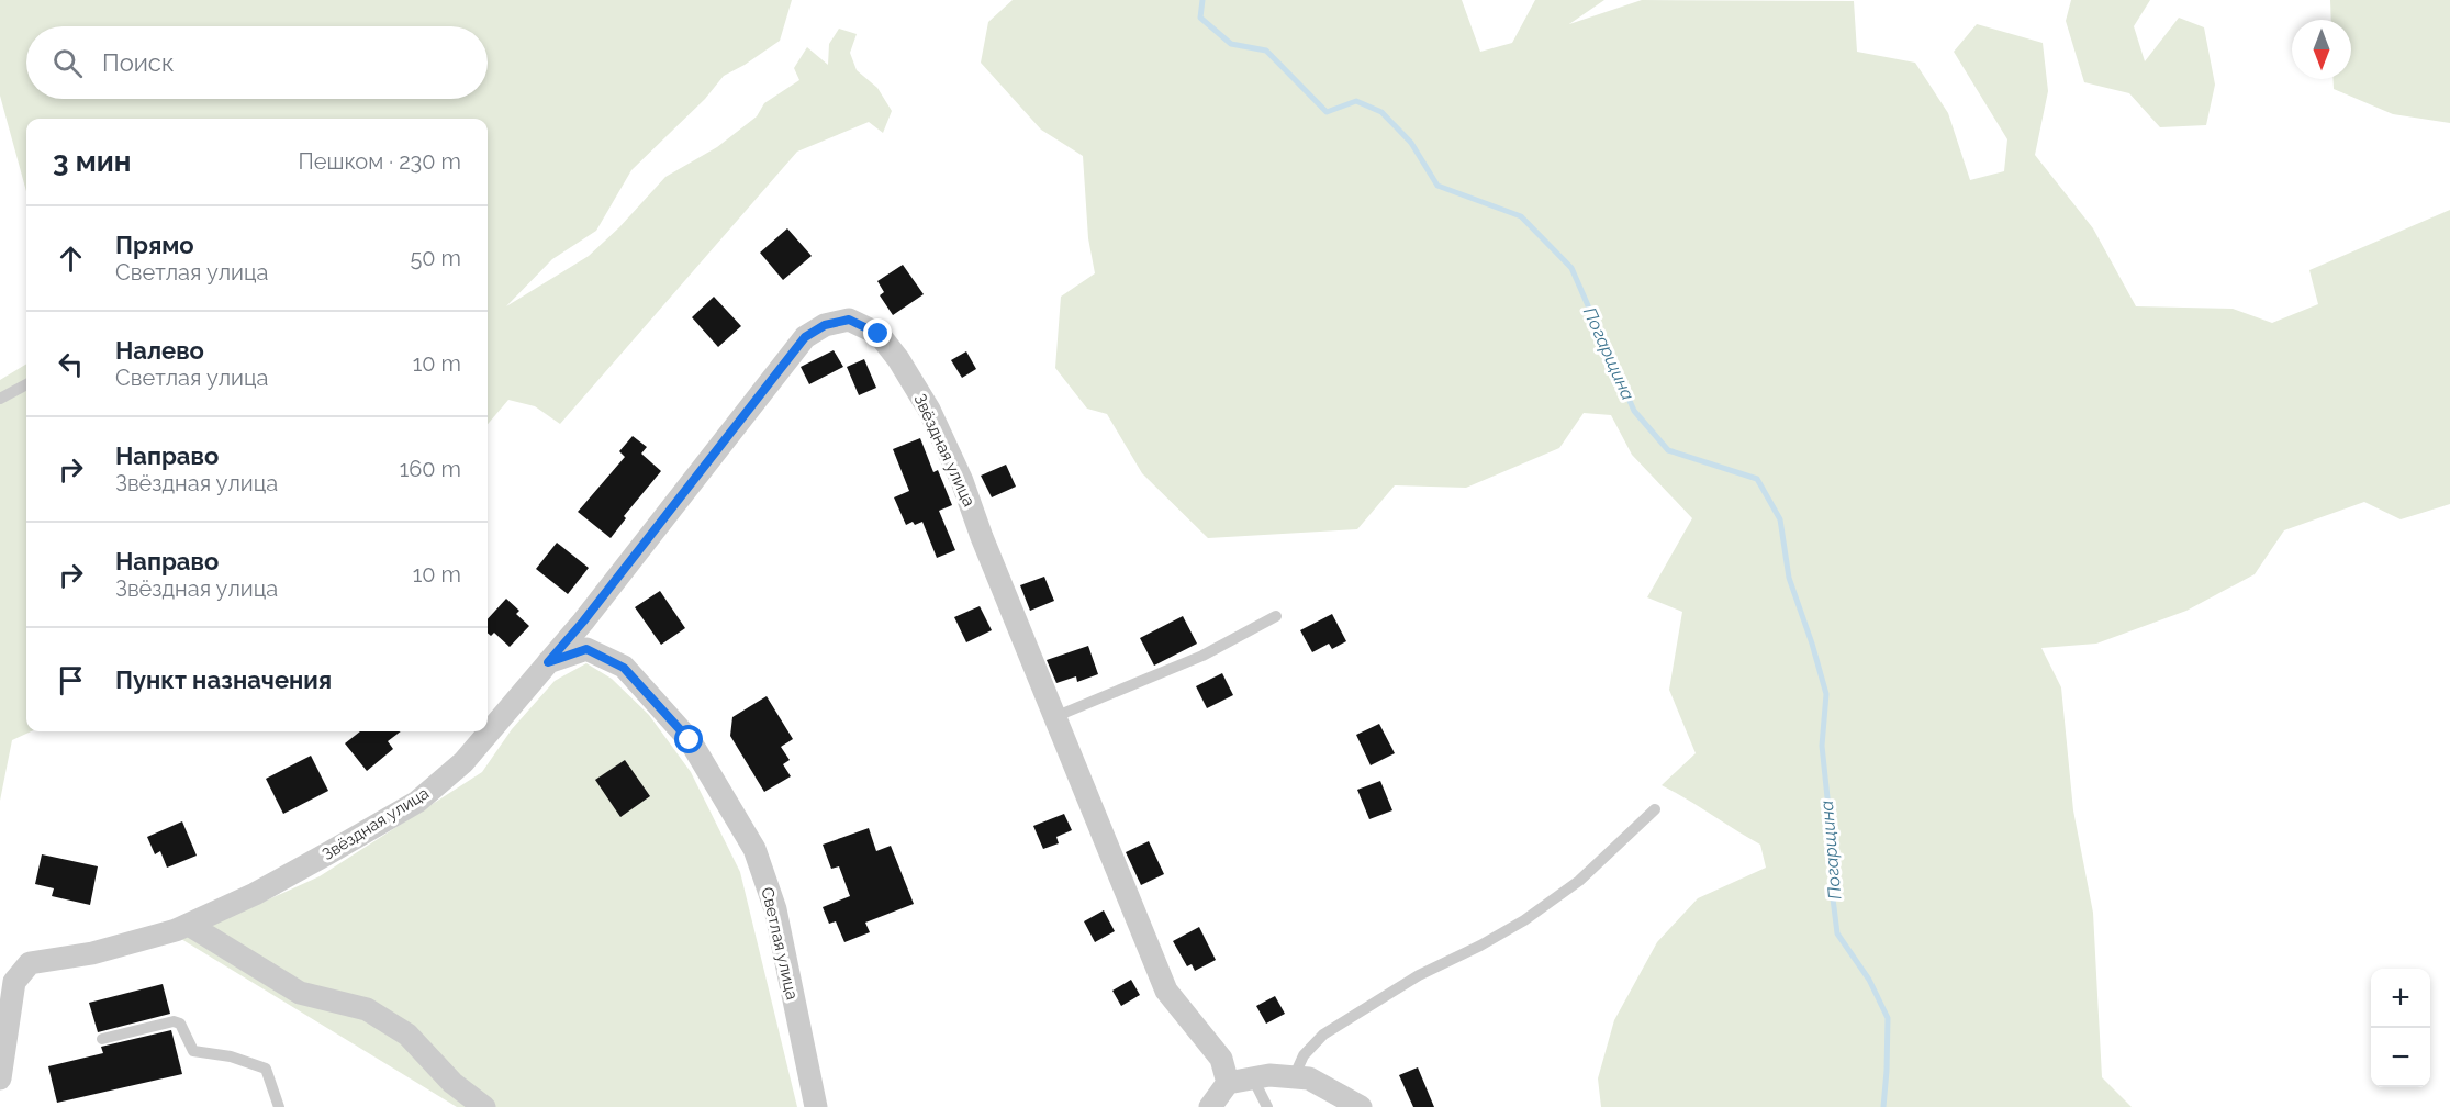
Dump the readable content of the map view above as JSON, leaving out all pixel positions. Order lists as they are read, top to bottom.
{
  "streets": {
    "street": ["Звёздная улица", "Светлая улица"]
  },
  "crossings": [
    ["Звёздная улица", "Светлая улица"]
  ],
  "water": ["Погарщина"],
  "north": "bottom",
  "page": {
    "search": "Поиск",
    "heading": ["3 мин", "Пешком · 230 m"],
    "list": [
      ["Прямо", "Светлая улица", "50 m"],
      ["Налево", "Светлая улица", "10 m"],
      ["Направо", "Звёздная улица", "160 m"],
      ["Направо", "Звёздная улица", "10 m"],
      "Пункт назначения"
    ],
    "map_buttons": ["+", "−"]
  }
}
